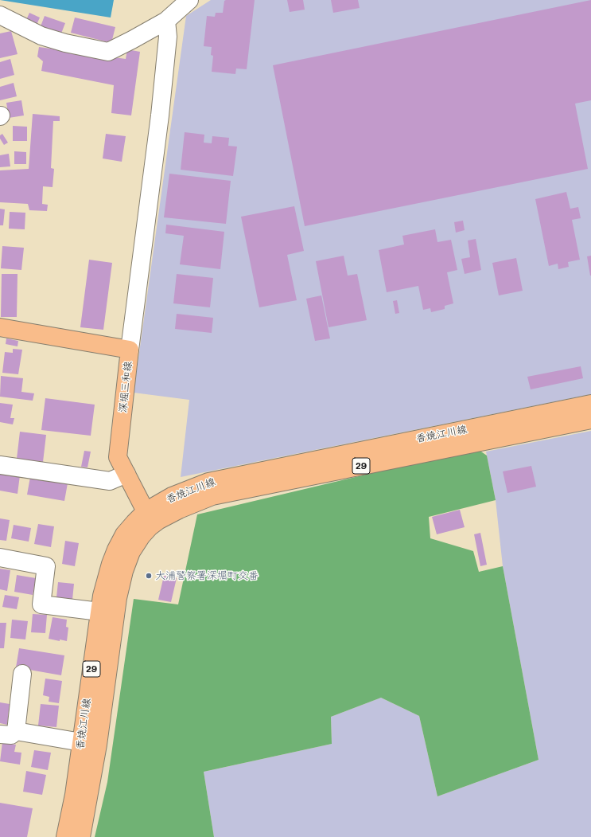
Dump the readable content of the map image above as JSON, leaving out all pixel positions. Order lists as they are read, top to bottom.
{
  "streets": {
    "main road": ["深堀三和線", "香焼江川線", "29"]
  },
  "crossings": [
    ["深堀三和線", "香焼江川線"]
  ],
  "places": ["大浦警察署深堀町交番"]
}
